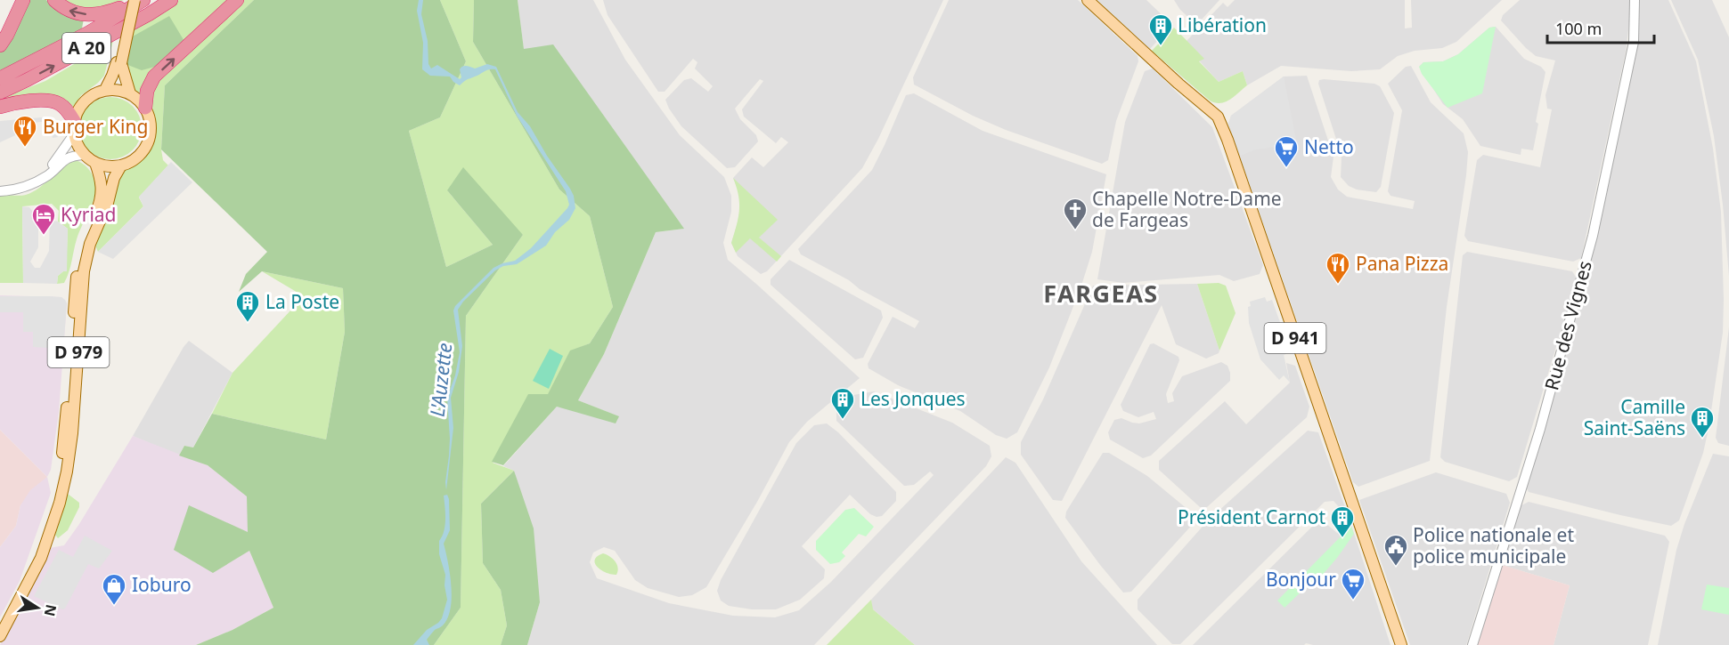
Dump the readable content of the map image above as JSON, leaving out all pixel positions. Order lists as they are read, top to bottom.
{
  "streets": {
    "highway": ["A 20"],
    "main road": ["D 941", "D 979"],
    "street": ["Rue des Vignes"]
  },
  "districts": ["FARGEAS"],
  "water": ["L'Auzette"],
  "places": {
    "building": [
      "Libération",
      "La Poste",
      "Les Jonques",
      "Camille Saint-Saëns",
      "Président Carnot"
    ],
    "restaurant": ["Burger King", "Pana Pizza"],
    "supermarket": ["Netto", "Bonjour"],
    "church": ["Chapelle Notre-Dame de Fargeas"],
    "hotel": ["Kyriad"],
    "public building": ["Police nationale et police municipale"],
    "shop": ["Ioburo"]
  },
  "scale_bar": "100 m",
  "north": "right"
}
